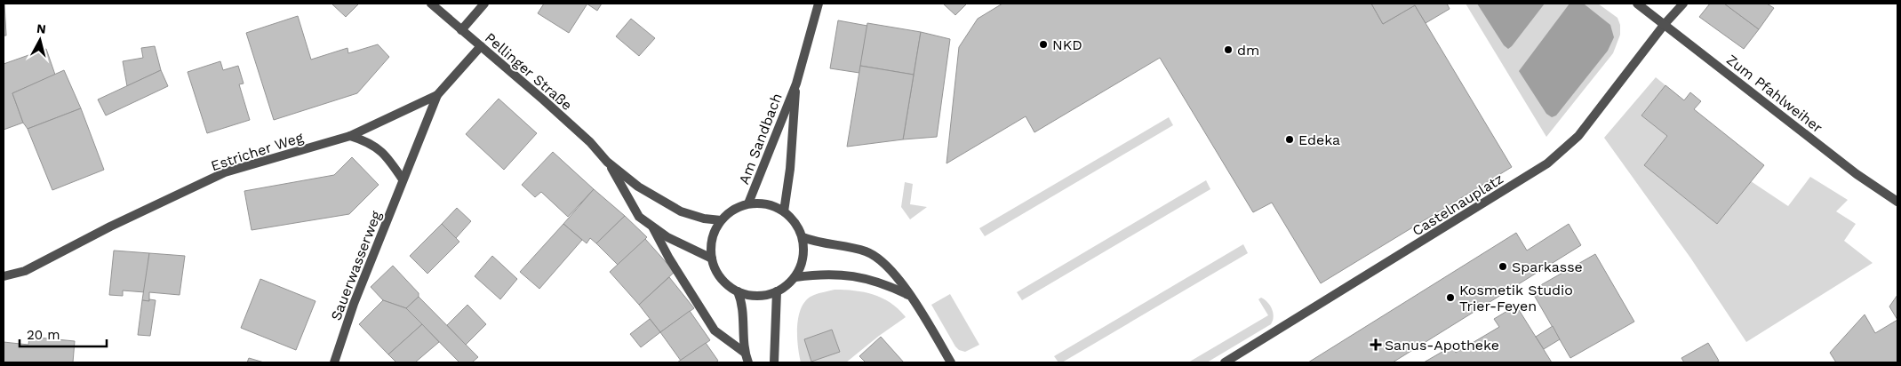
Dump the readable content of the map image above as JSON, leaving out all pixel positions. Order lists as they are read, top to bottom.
{
  "streets": {
    "street": [
      "Pellinger Straße",
      "Zum Pfahlweiher",
      "Am Sandbach",
      "Estricher Weg",
      "Castelnauplatz",
      "Sauerwasserweg"
    ]
  },
  "crossings": [
    ["Pellinger Straße", "Am Sandbach"],
    ["Pellinger Straße", "Estricher Weg"],
    ["Zum Pfahlweiher", "Castelnauplatz"],
    ["Estricher Weg", "Sauerwasserweg"]
  ],
  "places": {
    "other": [
      "NKD",
      "dm",
      "Edeka",
      "Sparkasse",
      "Kosmetik Studio Trier-Feyen"
    ],
    "health": ["Sanus-Apotheke"]
  },
  "scale_bar": "20 m",
  "north": "top"
}
